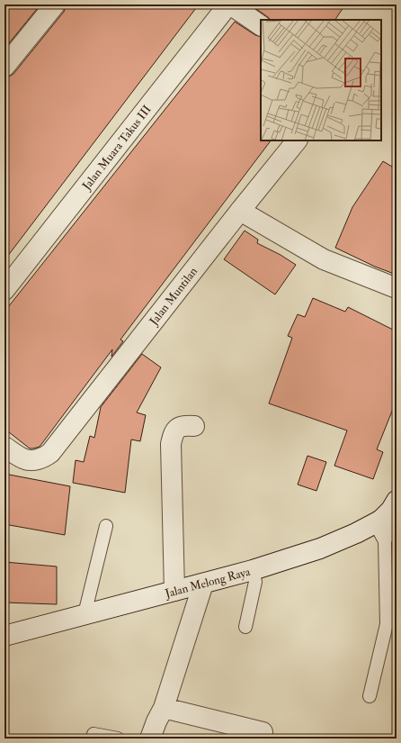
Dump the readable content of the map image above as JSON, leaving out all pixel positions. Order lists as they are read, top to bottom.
{
  "streets": {
    "street": ["Jalan Muara Takus III", "Jalan Muntilan", "Jalan Melong Raya"]
  }
}
